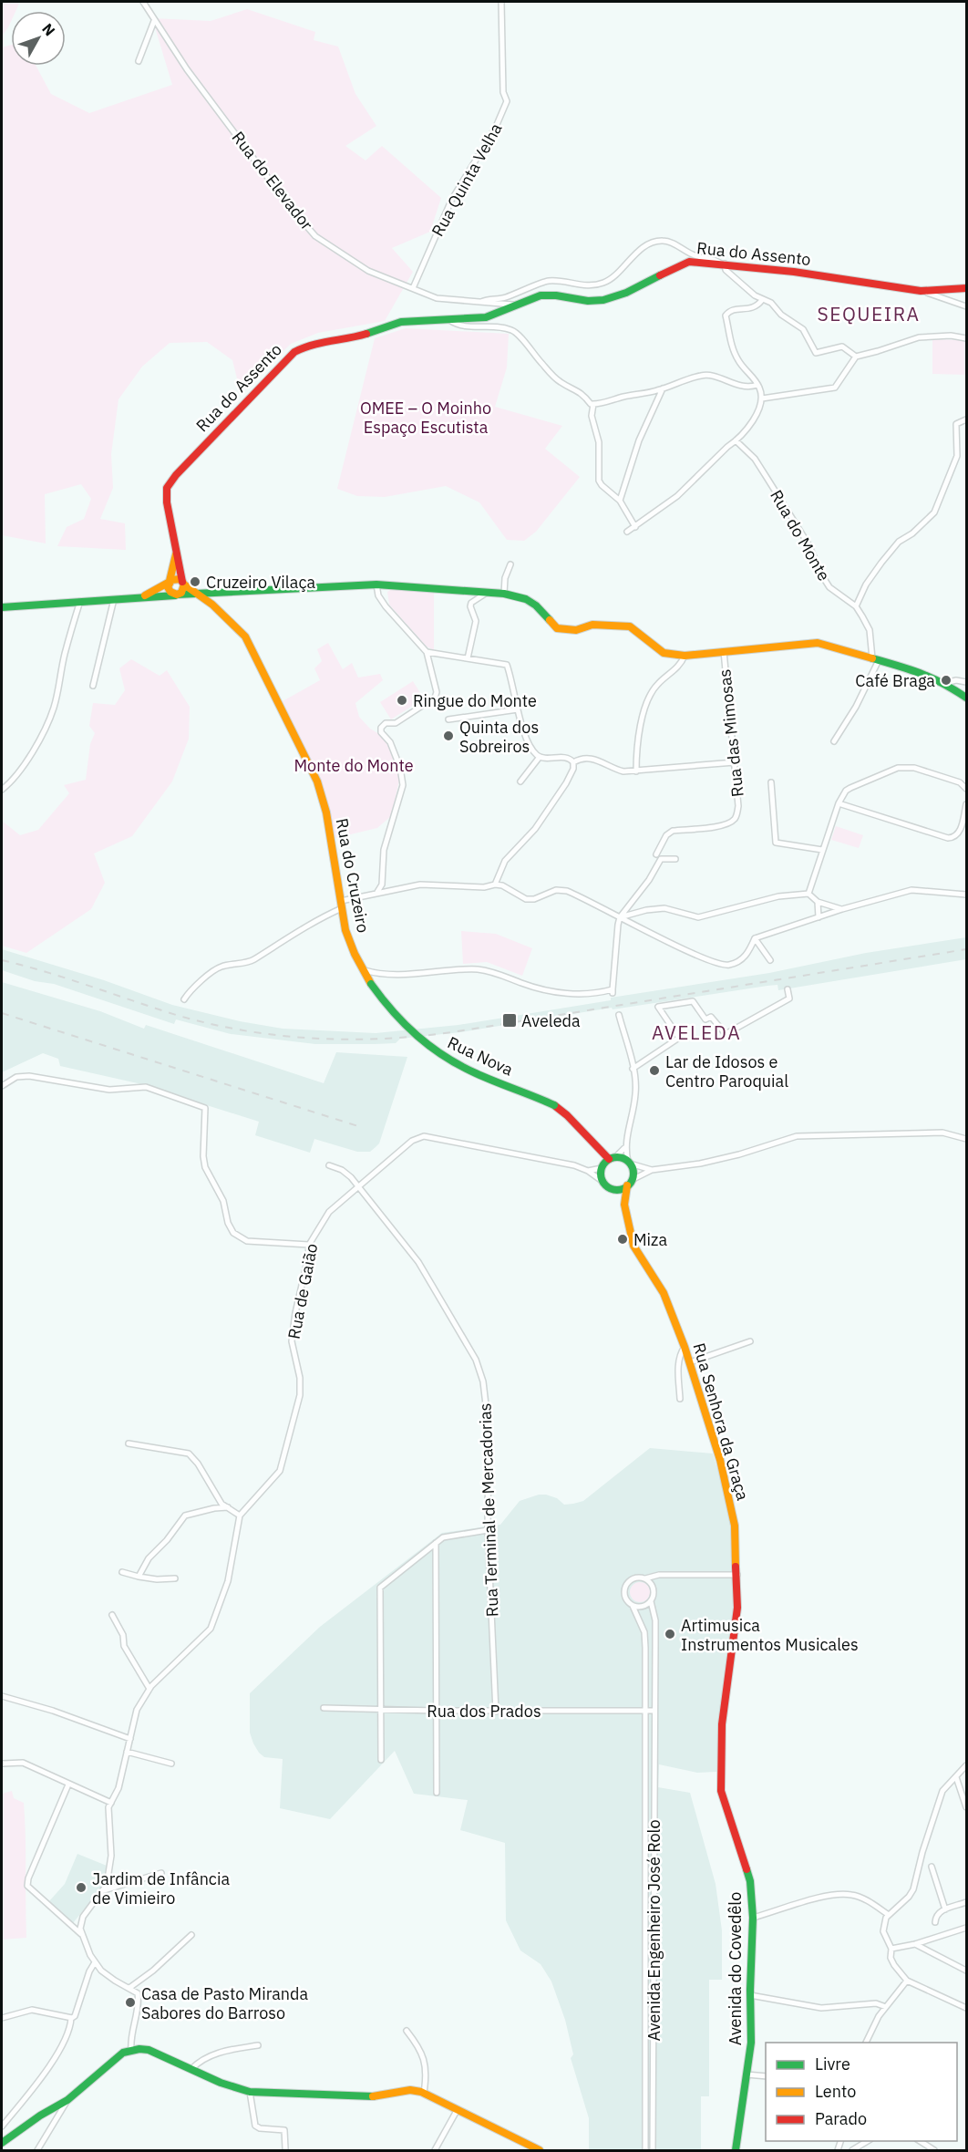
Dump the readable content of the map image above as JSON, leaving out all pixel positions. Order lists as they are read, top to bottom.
{
  "streets": {
    "street": [
      "Rua Quinta Velha",
      "Rua do Elevador",
      "Rua do Assento",
      "Rua do Monte",
      "Rua das Mimosas",
      "Rua do Cruzeiro",
      "Rua Nova",
      "Rua de Gaião",
      "Rua Senhora da Graça",
      "Rua Terminal de Mercadorias",
      "Rua dos Prados",
      "Avenida Engenheiro José Rolo",
      "Avenida do Covedêlo"
    ]
  },
  "crossings": [
    ["Rua Quinta Velha", "Rua do Elevador"],
    ["Rua do Elevador", "Rua do Assento"],
    ["Rua do Assento", "Rua do Cruzeiro"],
    ["Rua do Cruzeiro", "Rua Nova"],
    ["Rua Nova", "Rua de Gaião"],
    ["Rua Nova", "Rua Senhora da Graça"],
    ["Rua de Gaião", "Rua Senhora da Graça"],
    ["Rua de Gaião", "Rua Terminal de Mercadorias"],
    ["Rua Senhora da Graça", "Avenida Engenheiro José Rolo"],
    ["Rua Senhora da Graça", "Avenida do Covedêlo"],
    ["Rua Terminal de Mercadorias", "Rua dos Prados"],
    ["Rua dos Prados", "Avenida Engenheiro José Rolo"]
  ],
  "districts": ["SEQUEIRA", "AVELEDA"],
  "parks": ["OMEE – O Moinho Espaço Escutista", "Monte do Monte"],
  "places": {
    "other": [
      "Cruzeiro Vilaça",
      "Café Braga",
      "Ringue do Monte",
      "Quinta dos Sobreiros",
      "Lar de Idosos e Centro Paroquial",
      "Miza",
      "Artimusica Instrumentos Musicales",
      "Jardim de Infância de Vimieiro",
      "Casa de Pasto Miranda Sabores do Barroso"
    ],
    "transit": ["Aveleda"]
  },
  "legend": ["Livre", "Lento", "Parado"],
  "north": "top right"
}
